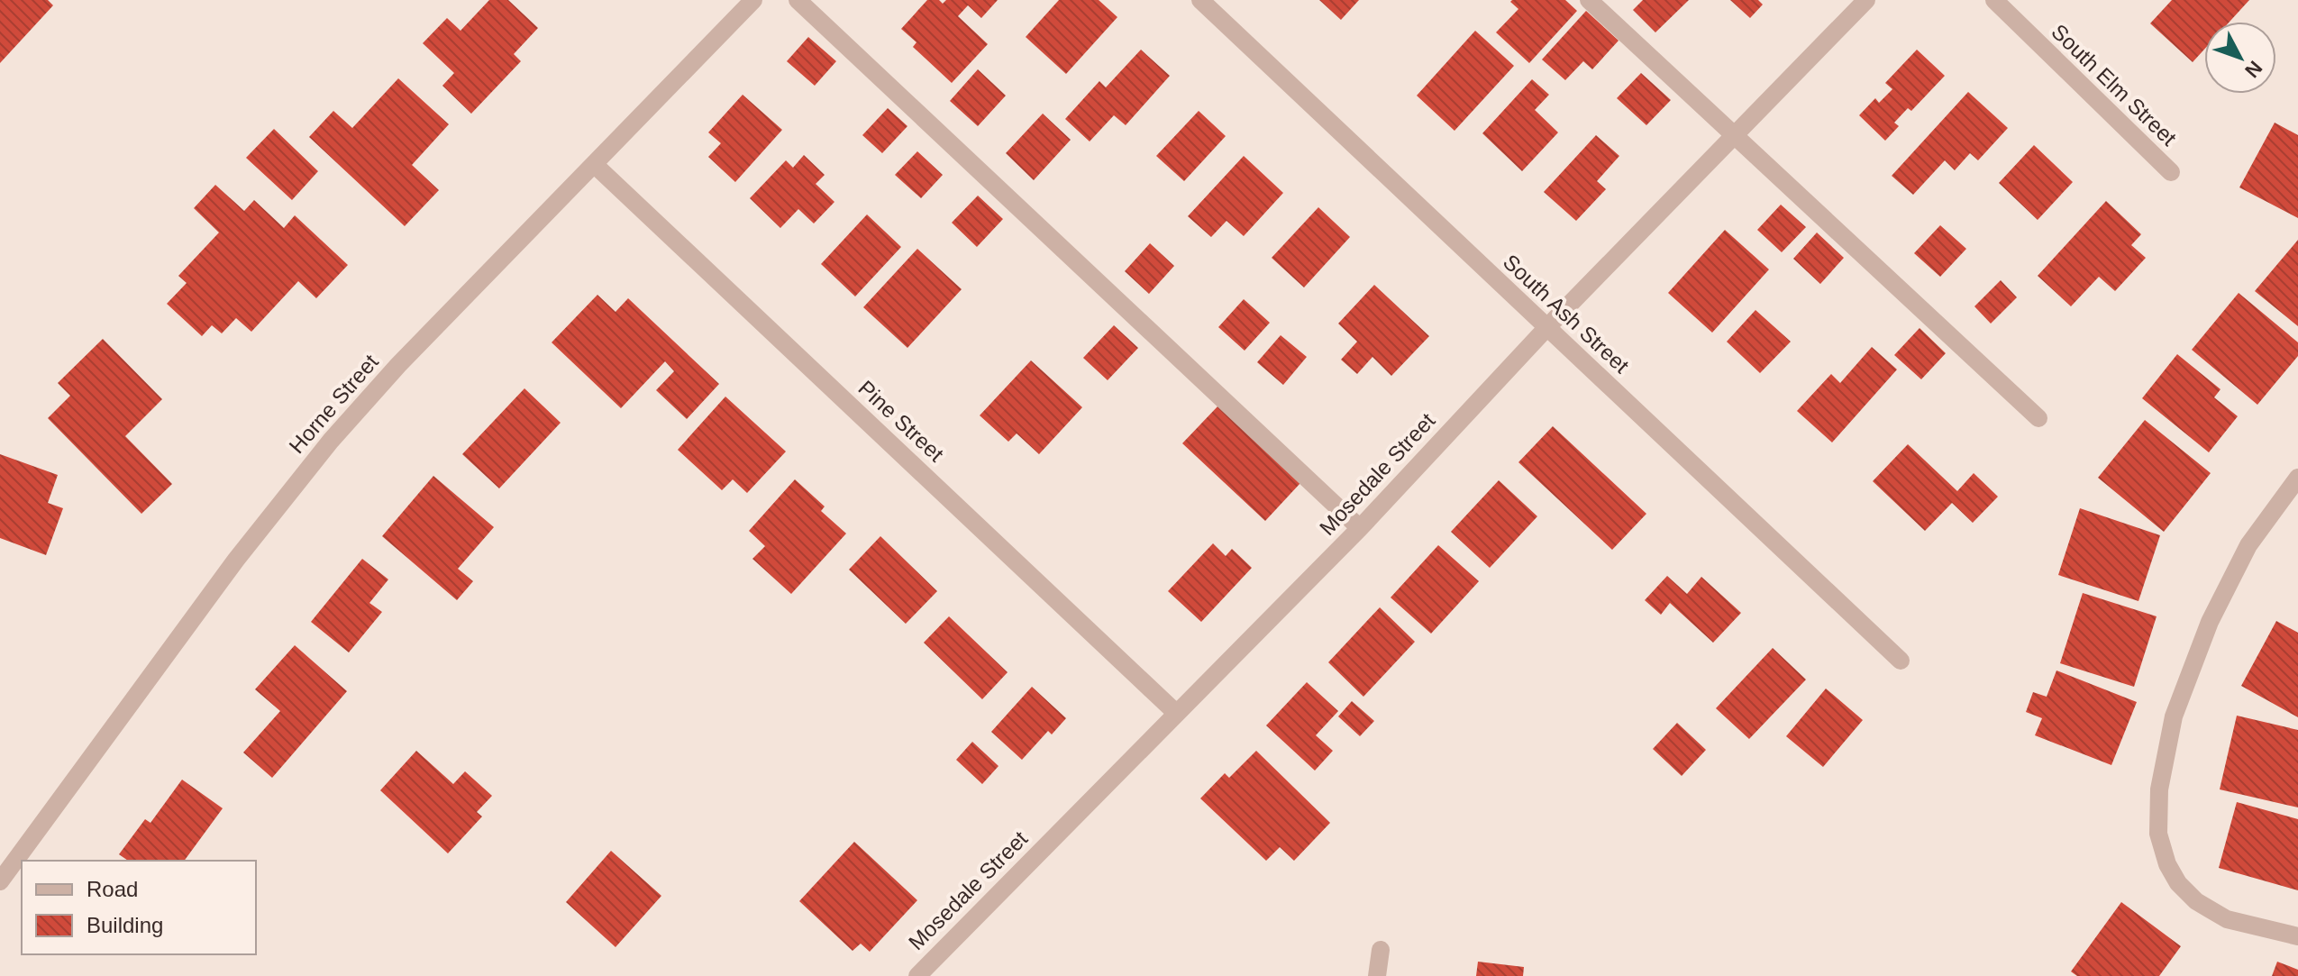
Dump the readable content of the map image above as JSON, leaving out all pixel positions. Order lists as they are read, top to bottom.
{
  "streets": {
    "street": [
      "South Elm Street",
      "South Ash Street",
      "Horne Street",
      "Pine Street",
      "Mosedale Street"
    ]
  },
  "crossings": [
    ["South Ash Street", "Mosedale Street"],
    ["Horne Street", "Pine Street"],
    ["Pine Street", "Mosedale Street"]
  ],
  "legend": ["Road", "Building"],
  "north": "bottom right"
}
